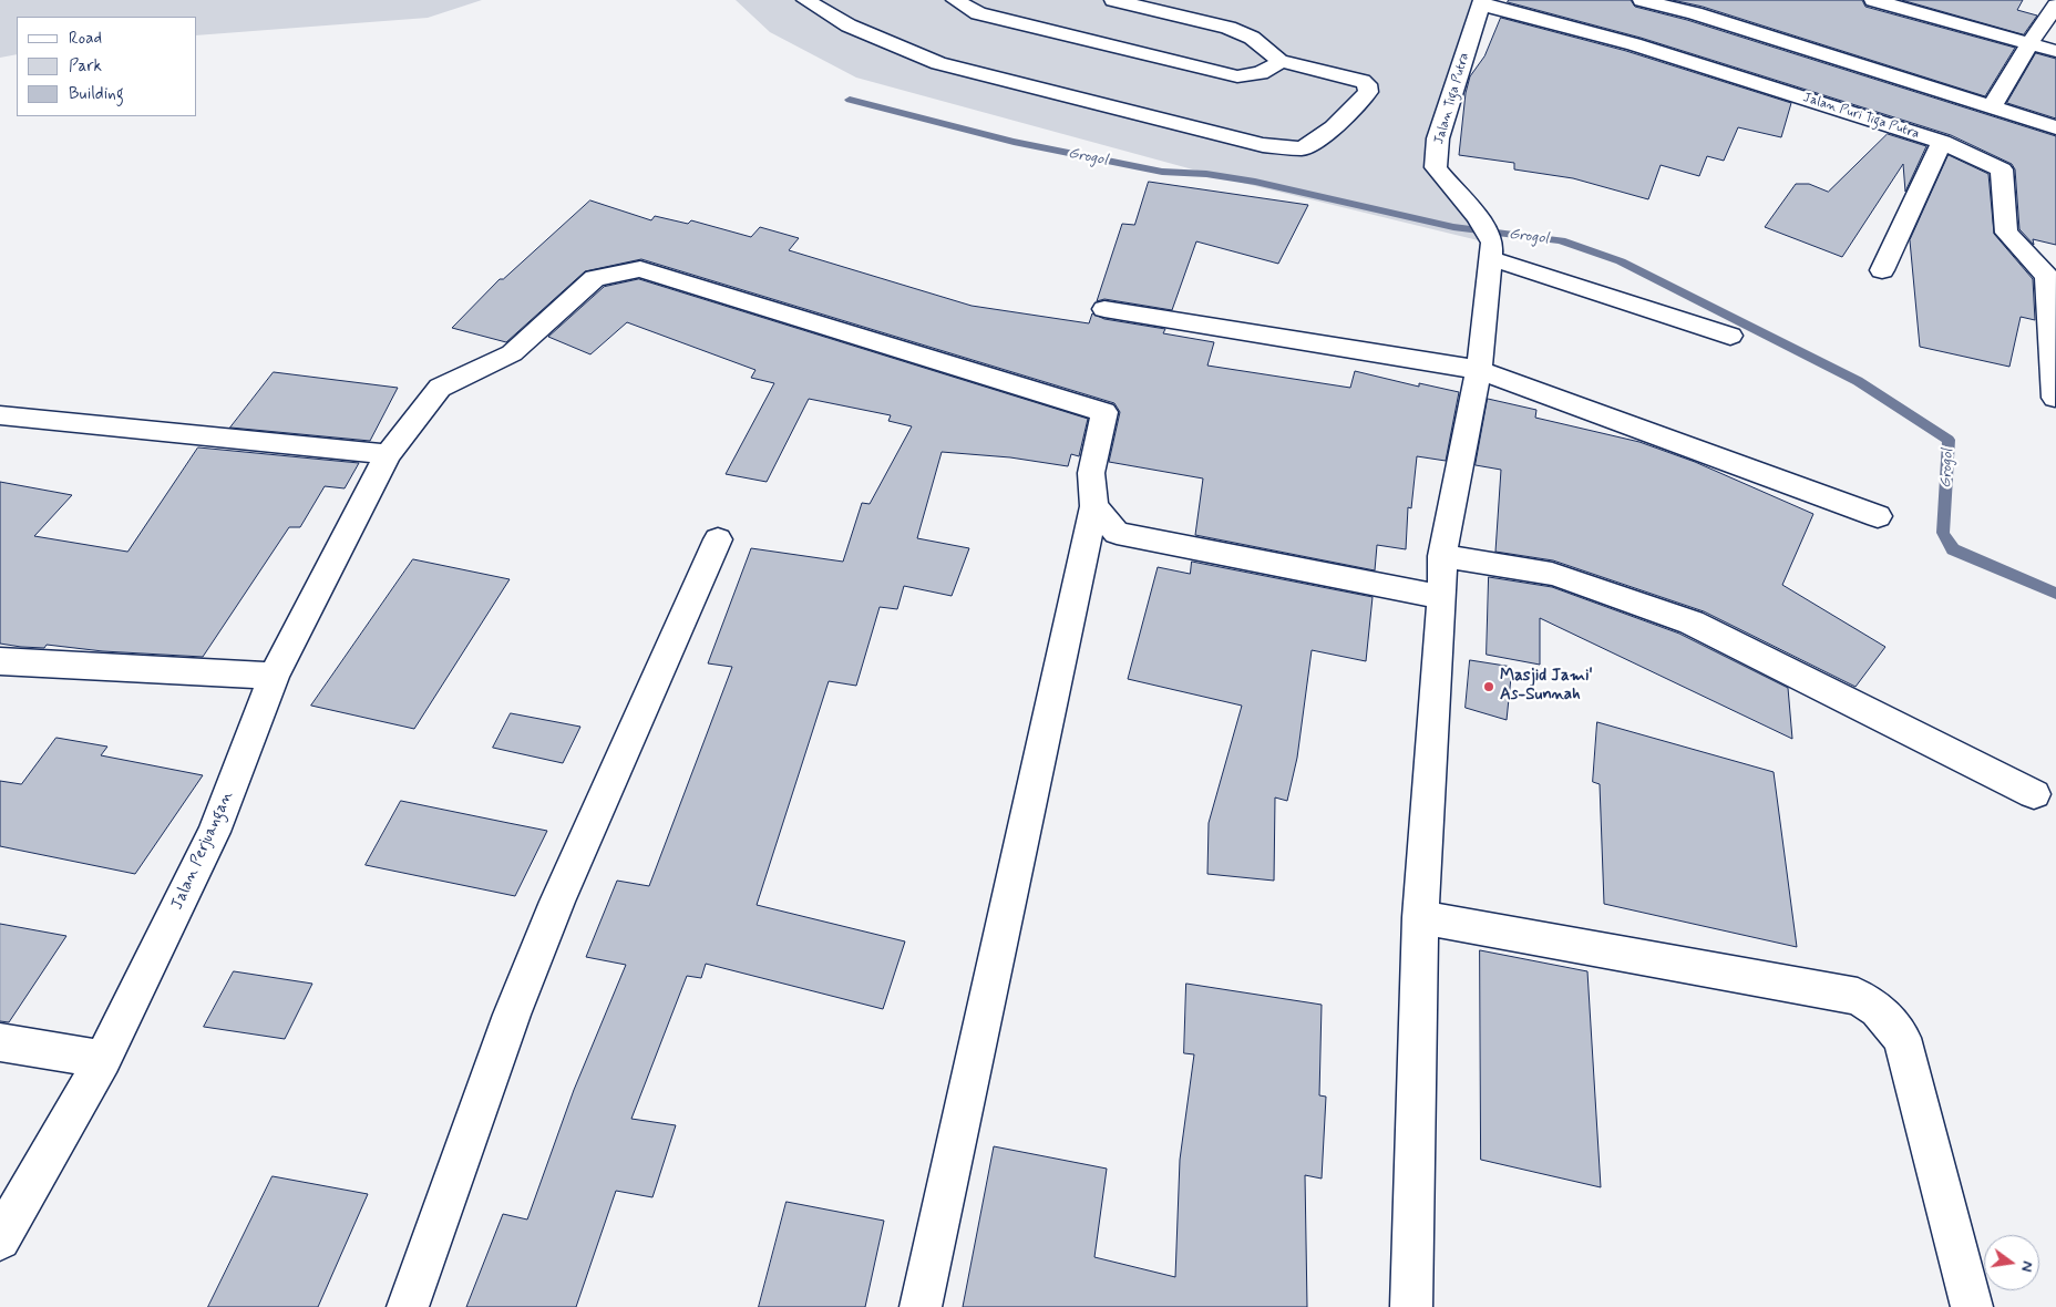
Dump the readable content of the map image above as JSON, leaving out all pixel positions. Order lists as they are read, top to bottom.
{
  "streets": {
    "street": ["Jalan Tiga Putra", "Jalan Puri Tiga Putra", "Jalan Perjuangan"]
  },
  "crossings": [
    ["Jalan Tiga Putra", "Jalan Puri Tiga Putra"]
  ],
  "water": ["Grogol"],
  "places": ["Masjid Jami' As-Sunnah"],
  "legend": ["Road", "Park", "Building"],
  "north": "right"
}
